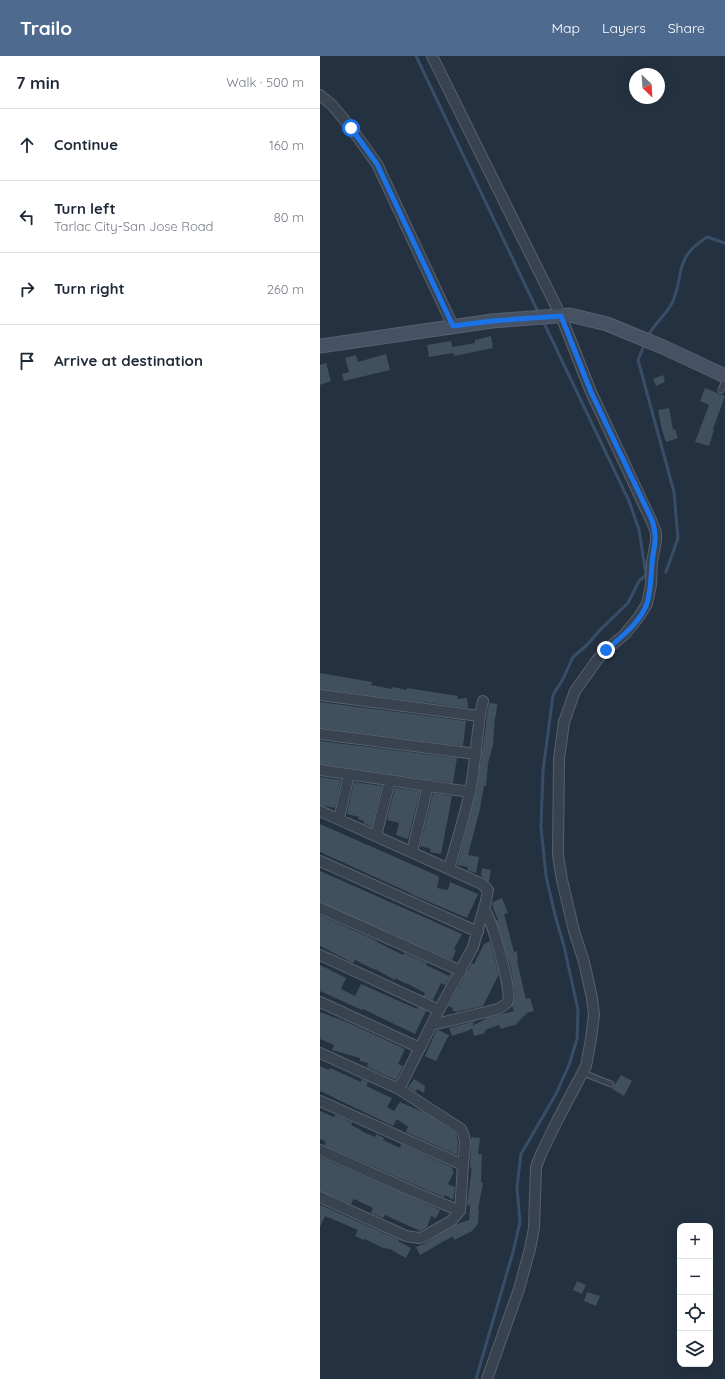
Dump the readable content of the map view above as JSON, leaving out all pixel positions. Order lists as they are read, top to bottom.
{
  "north": "bottom right",
  "page": {
    "header": "Trailo",
    "nav": ["Map", "Layers", "Share"],
    "heading": ["7 min", "Walk · 500 m"],
    "list": [
      ["Continue", "160 m"],
      ["Turn left", "Tarlac City-San Jose Road", "80 m"],
      ["Turn right", "260 m"],
      "Arrive at destination"
    ],
    "map_buttons": ["+", "−"]
  }
}
